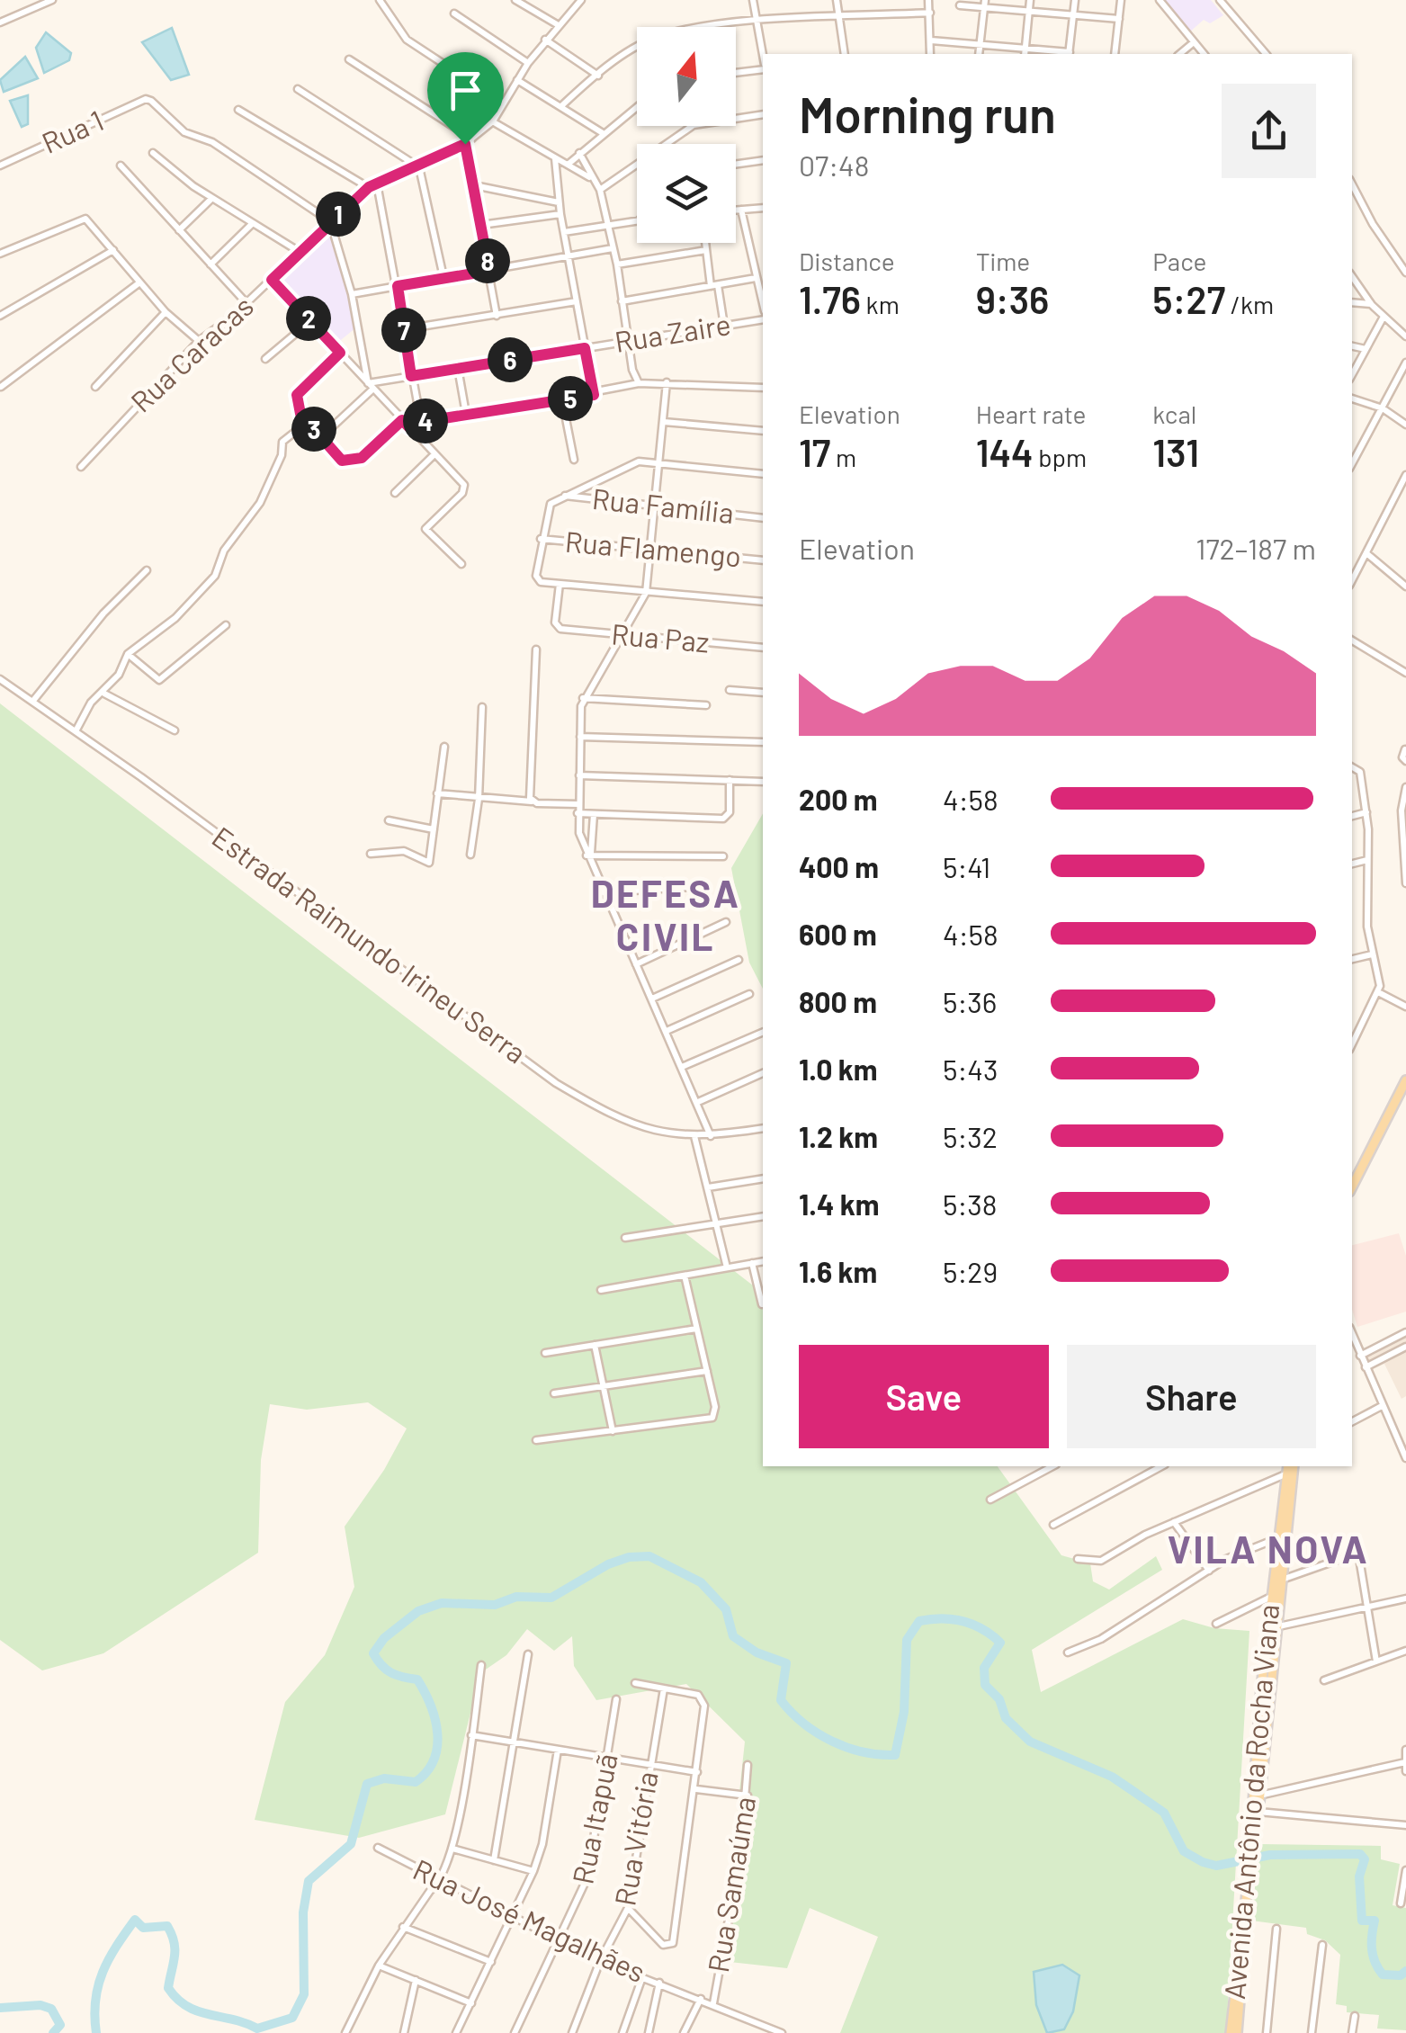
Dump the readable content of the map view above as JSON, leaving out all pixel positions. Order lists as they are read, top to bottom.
{
  "streets": {
    "main road": ["Avenida Antônio da Rocha Viana"],
    "street": [
      "Rua 1",
      "Rua Zaire",
      "Rua Caracas",
      "Rua Família",
      "Rua Flamengo",
      "Rua Paz",
      "Estrada Raimundo Irineu Serra",
      "Rua Itapuã",
      "Rua Vitória",
      "Rua Samaúma",
      "Rua José Magalhães"
    ]
  },
  "crossings": [
    ["Rua 1", "Rua Caracas"],
    ["Rua Itapuã", "Rua José Magalhães"],
    ["Rua Vitória", "Rua José Magalhães"],
    ["Rua Samaúma", "Rua José Magalhães"]
  ],
  "districts": ["DEFESA CIVIL", "VILA NOVA"],
  "north": "top",
  "page": {
    "heading": ["Morning run", "07:48"],
    "pins": [
      "1",
      "8",
      "2",
      "7",
      "6",
      "5",
      "4",
      "3"
    ],
    "stats": [
      ["Distance", "1.76 km"],
      ["Time", "9:36"],
      ["Pace", "5:27 /km"],
      ["Elevation", "17 m"],
      ["Heart rate", "144 bpm"],
      ["kcal", "131"]
    ],
    "chart": ["Elevation", "172–187 m"],
    "list": [
      {
        "name": "200 m",
        "note": "4:58"
      },
      {
        "name": "400 m",
        "note": "5:41"
      },
      {
        "name": "600 m",
        "note": "4:58"
      },
      {
        "name": "800 m",
        "note": "5:36"
      },
      {
        "name": "1.0 km",
        "note": "5:43"
      },
      {
        "name": "1.2 km",
        "note": "5:32"
      },
      {
        "name": "1.4 km",
        "note": "5:38"
      },
      {
        "name": "1.6 km",
        "note": "5:29"
      }
    ],
    "buttons": ["Save", "Share"]
  }
}
